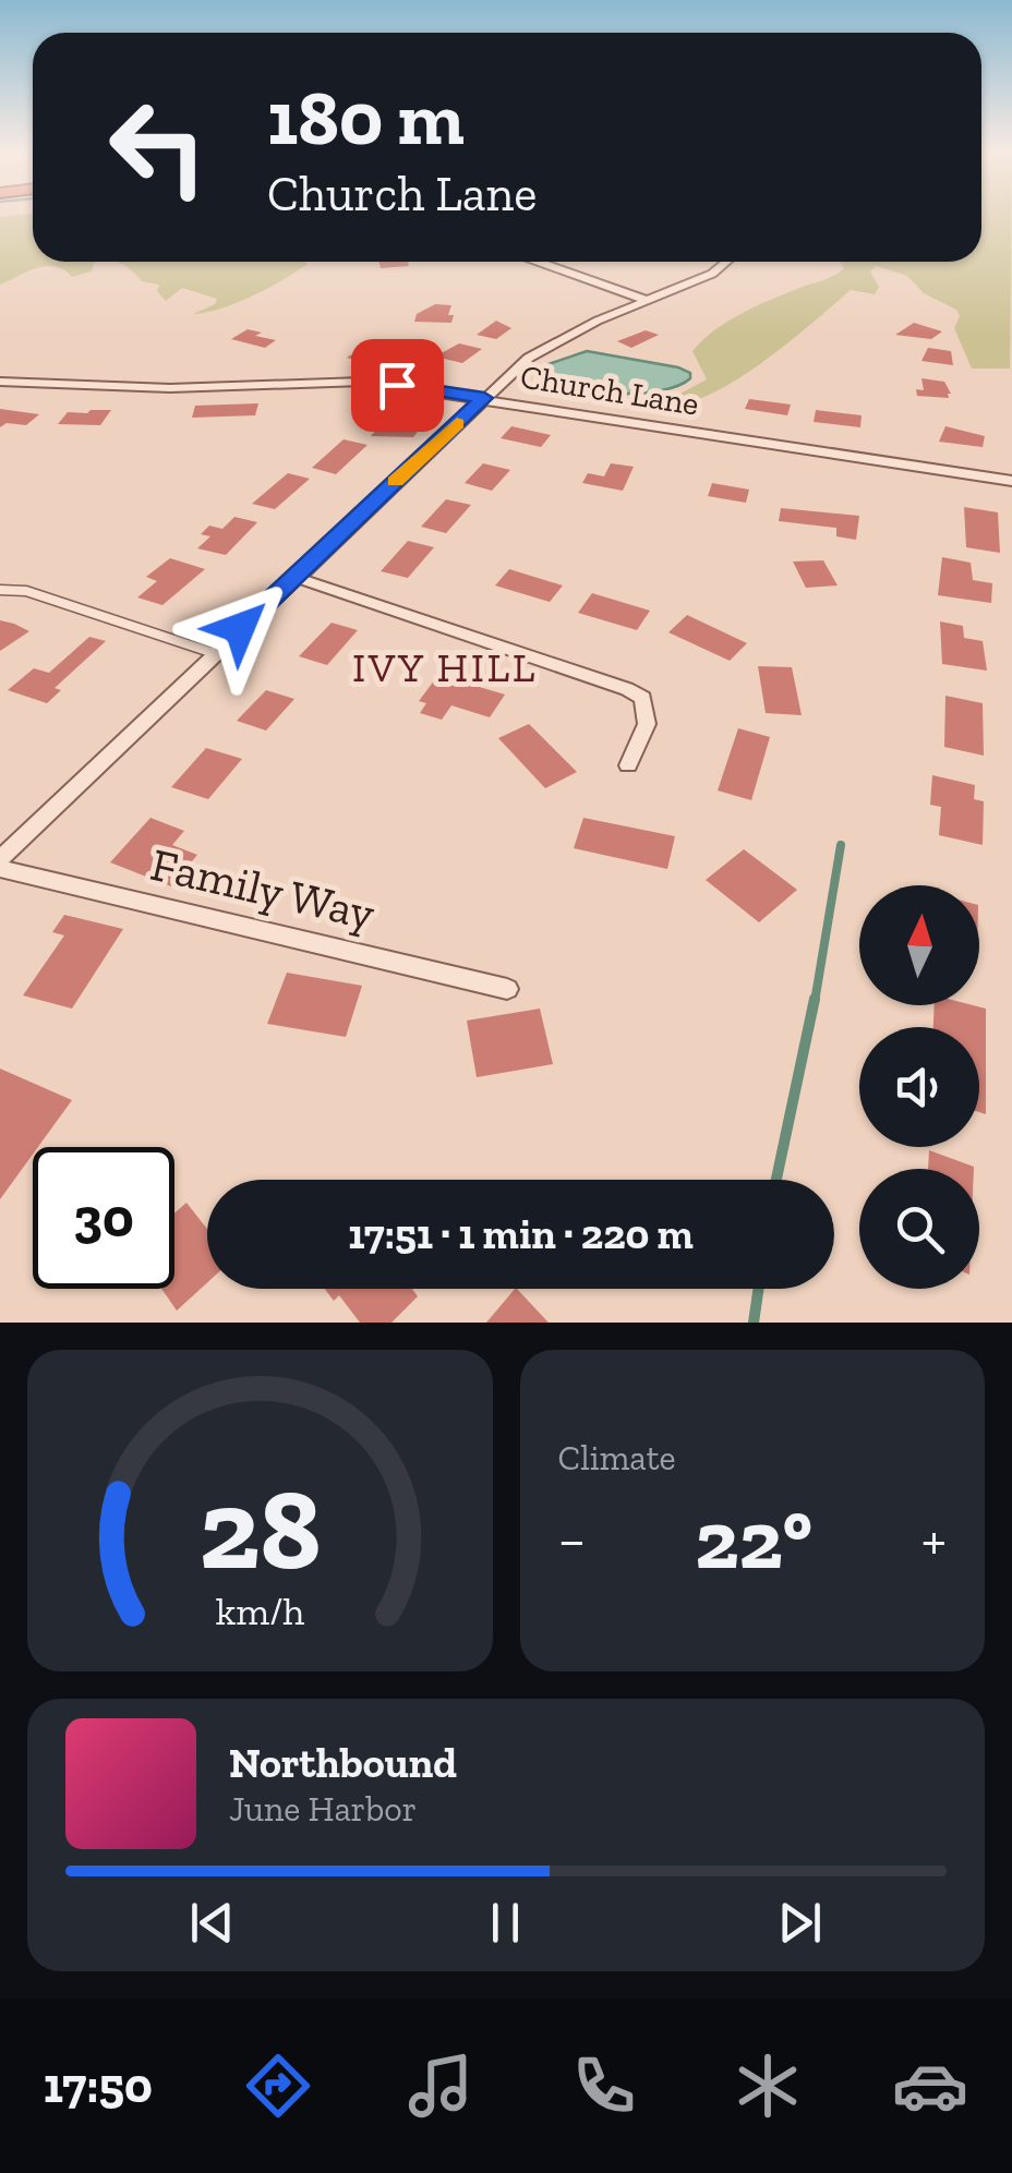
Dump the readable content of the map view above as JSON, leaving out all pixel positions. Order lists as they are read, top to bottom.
{
  "streets": {
    "street": ["Church Lane", "Family Way"]
  },
  "districts": ["IVY HILL"],
  "north": "top",
  "page": {
    "turn": ["180 m", "Church Lane"],
    "limit": "30",
    "trip": "17:51 · 1 min · 220 m",
    "tile": "Climate",
    "heat": ["−", "22°", "+"],
    "song": ["Northbound", "June Harbor"],
    "tabs": "17:50",
    "gauge": ["28", "km/h"]
  }
}
